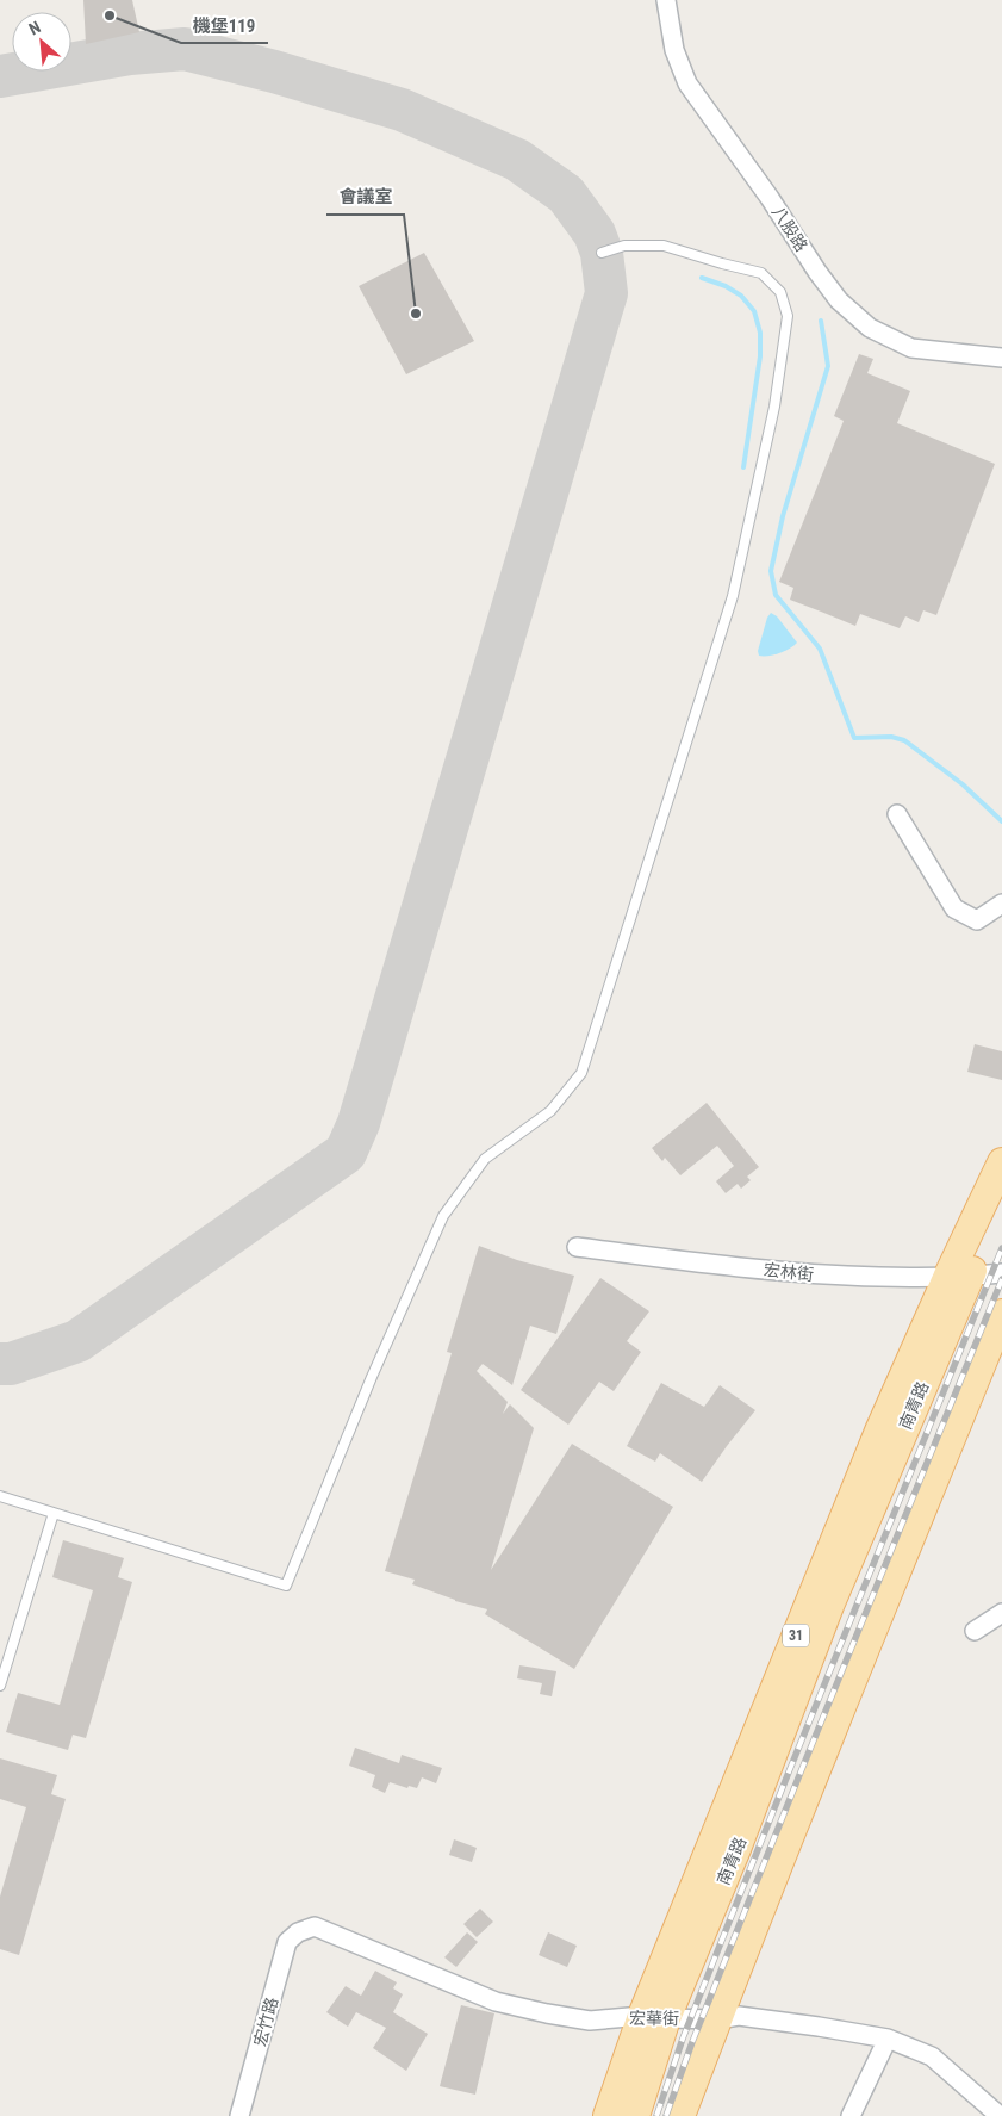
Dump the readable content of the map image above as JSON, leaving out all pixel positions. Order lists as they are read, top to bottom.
{
  "streets": {
    "main road": ["南青路", "31"],
    "street": [
      "八股路",
      "宏林街",
      "宏華街",
      "宏竹路"
    ]
  },
  "crossings": [
    ["宏林街", "南青路"],
    ["宏林街", "31"],
    ["南青路", "31"],
    ["南青路", "宏華街"],
    ["31", "宏華街"],
    ["宏華街", "宏竹路"]
  ],
  "places": ["機堡119", "會議室"],
  "north": "top left"
}
